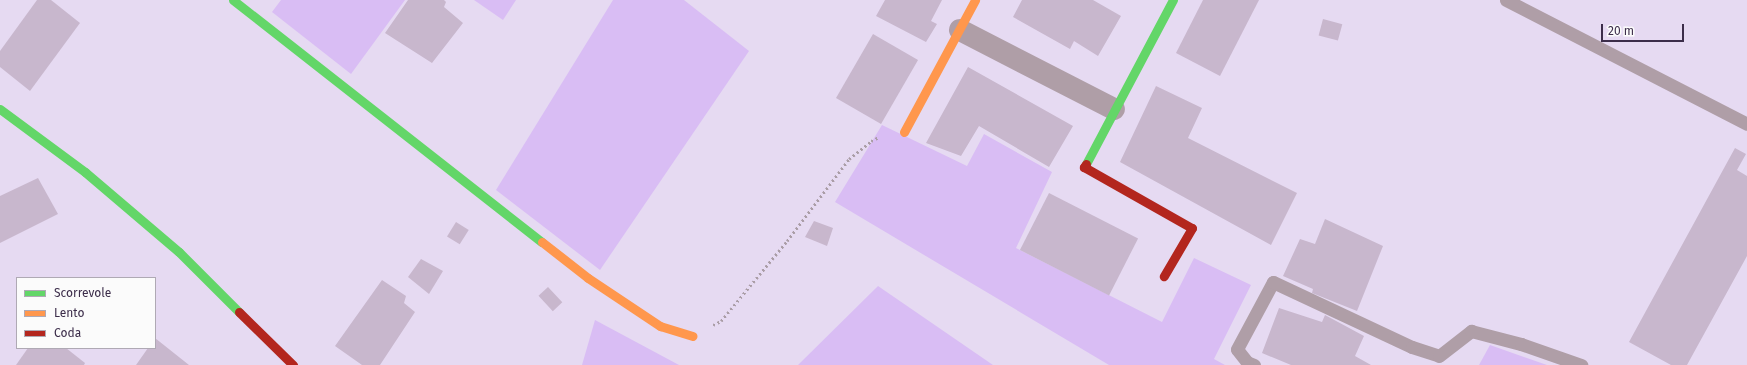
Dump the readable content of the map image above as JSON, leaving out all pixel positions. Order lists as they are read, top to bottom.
{
  "legend": ["Scorrevole", "Lento", "Coda"],
  "scale_bar": "20 m"
}
